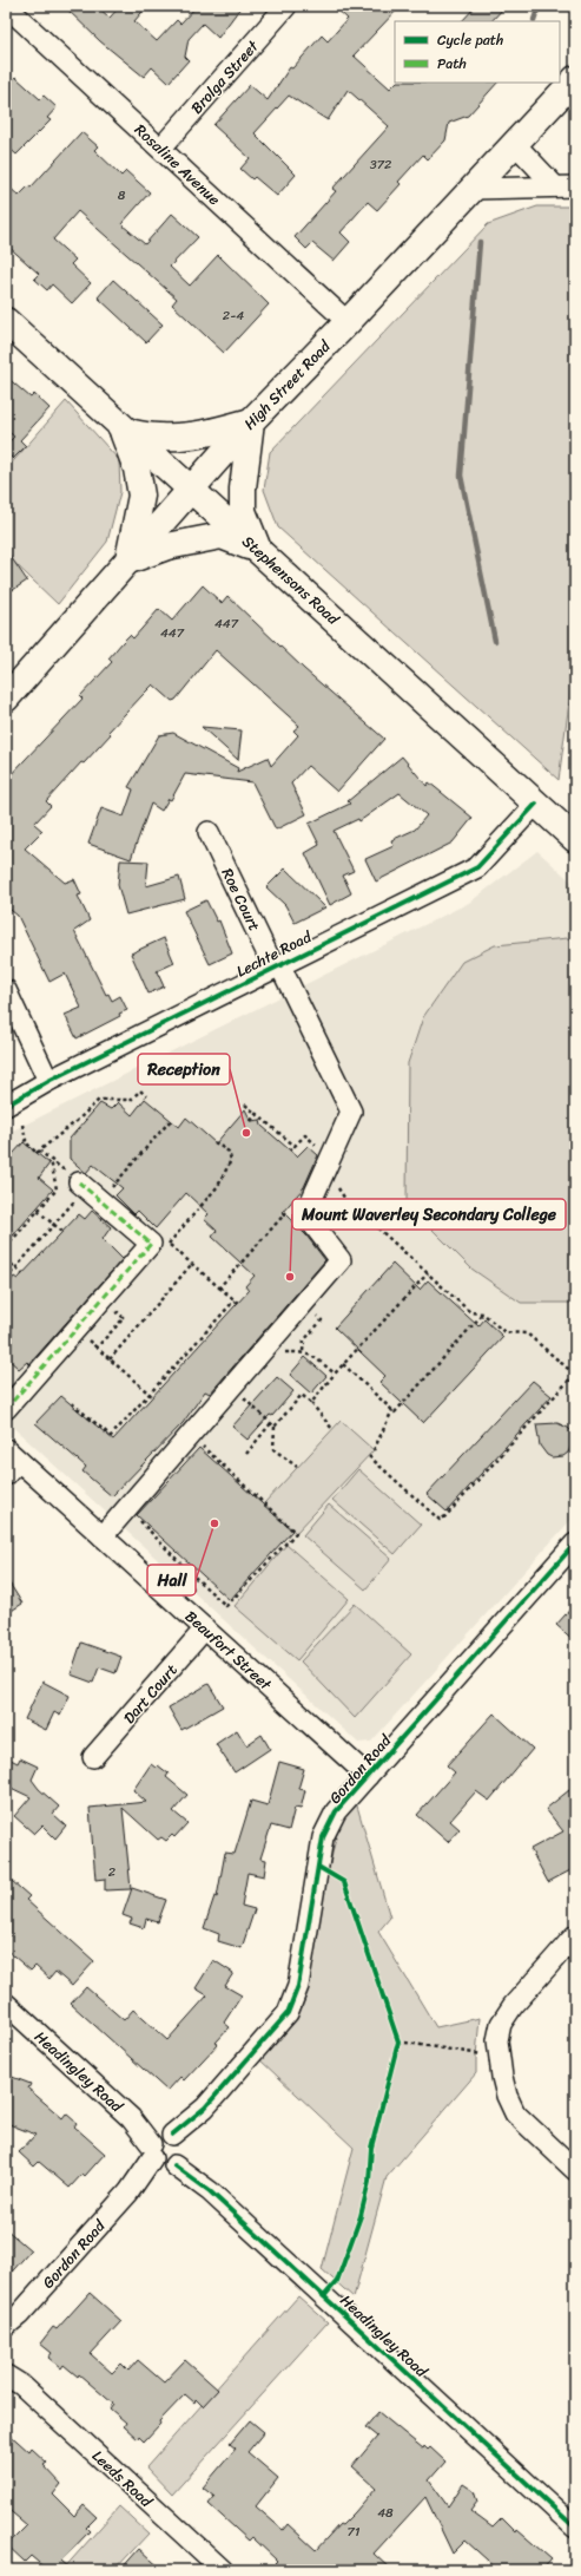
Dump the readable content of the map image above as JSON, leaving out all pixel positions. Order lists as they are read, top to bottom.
{
  "streets": {
    "main road": ["High Street Road", "Stephensons Road"],
    "street": [
      "Brolga Street",
      "Rosaline Avenue",
      "Roe Court",
      "Lechte Road",
      "Beaufort Street",
      "Dart Court",
      "Gordon Road",
      "Headingley Road",
      "Leeds Road"
    ]
  },
  "crossings": [
    ["Brolga Street", "Rosaline Avenue"],
    ["Rosaline Avenue", "High Street Road"],
    ["High Street Road", "Stephensons Road"],
    ["Stephensons Road", "Lechte Road"],
    ["Roe Court", "Lechte Road"],
    ["Roe Court", "Beaufort Street"],
    ["Beaufort Street", "Dart Court"],
    ["Beaufort Street", "Gordon Road"],
    ["Gordon Road", "Headingley Road"]
  ],
  "places": ["Reception", "Mount Waverley Secondary College", "Hall"],
  "house_numbers": [
    "372",
    "8",
    "2-4",
    "447",
    "447",
    "2",
    "48",
    "71"
  ],
  "legend": ["Cycle path", "Path"]
}
